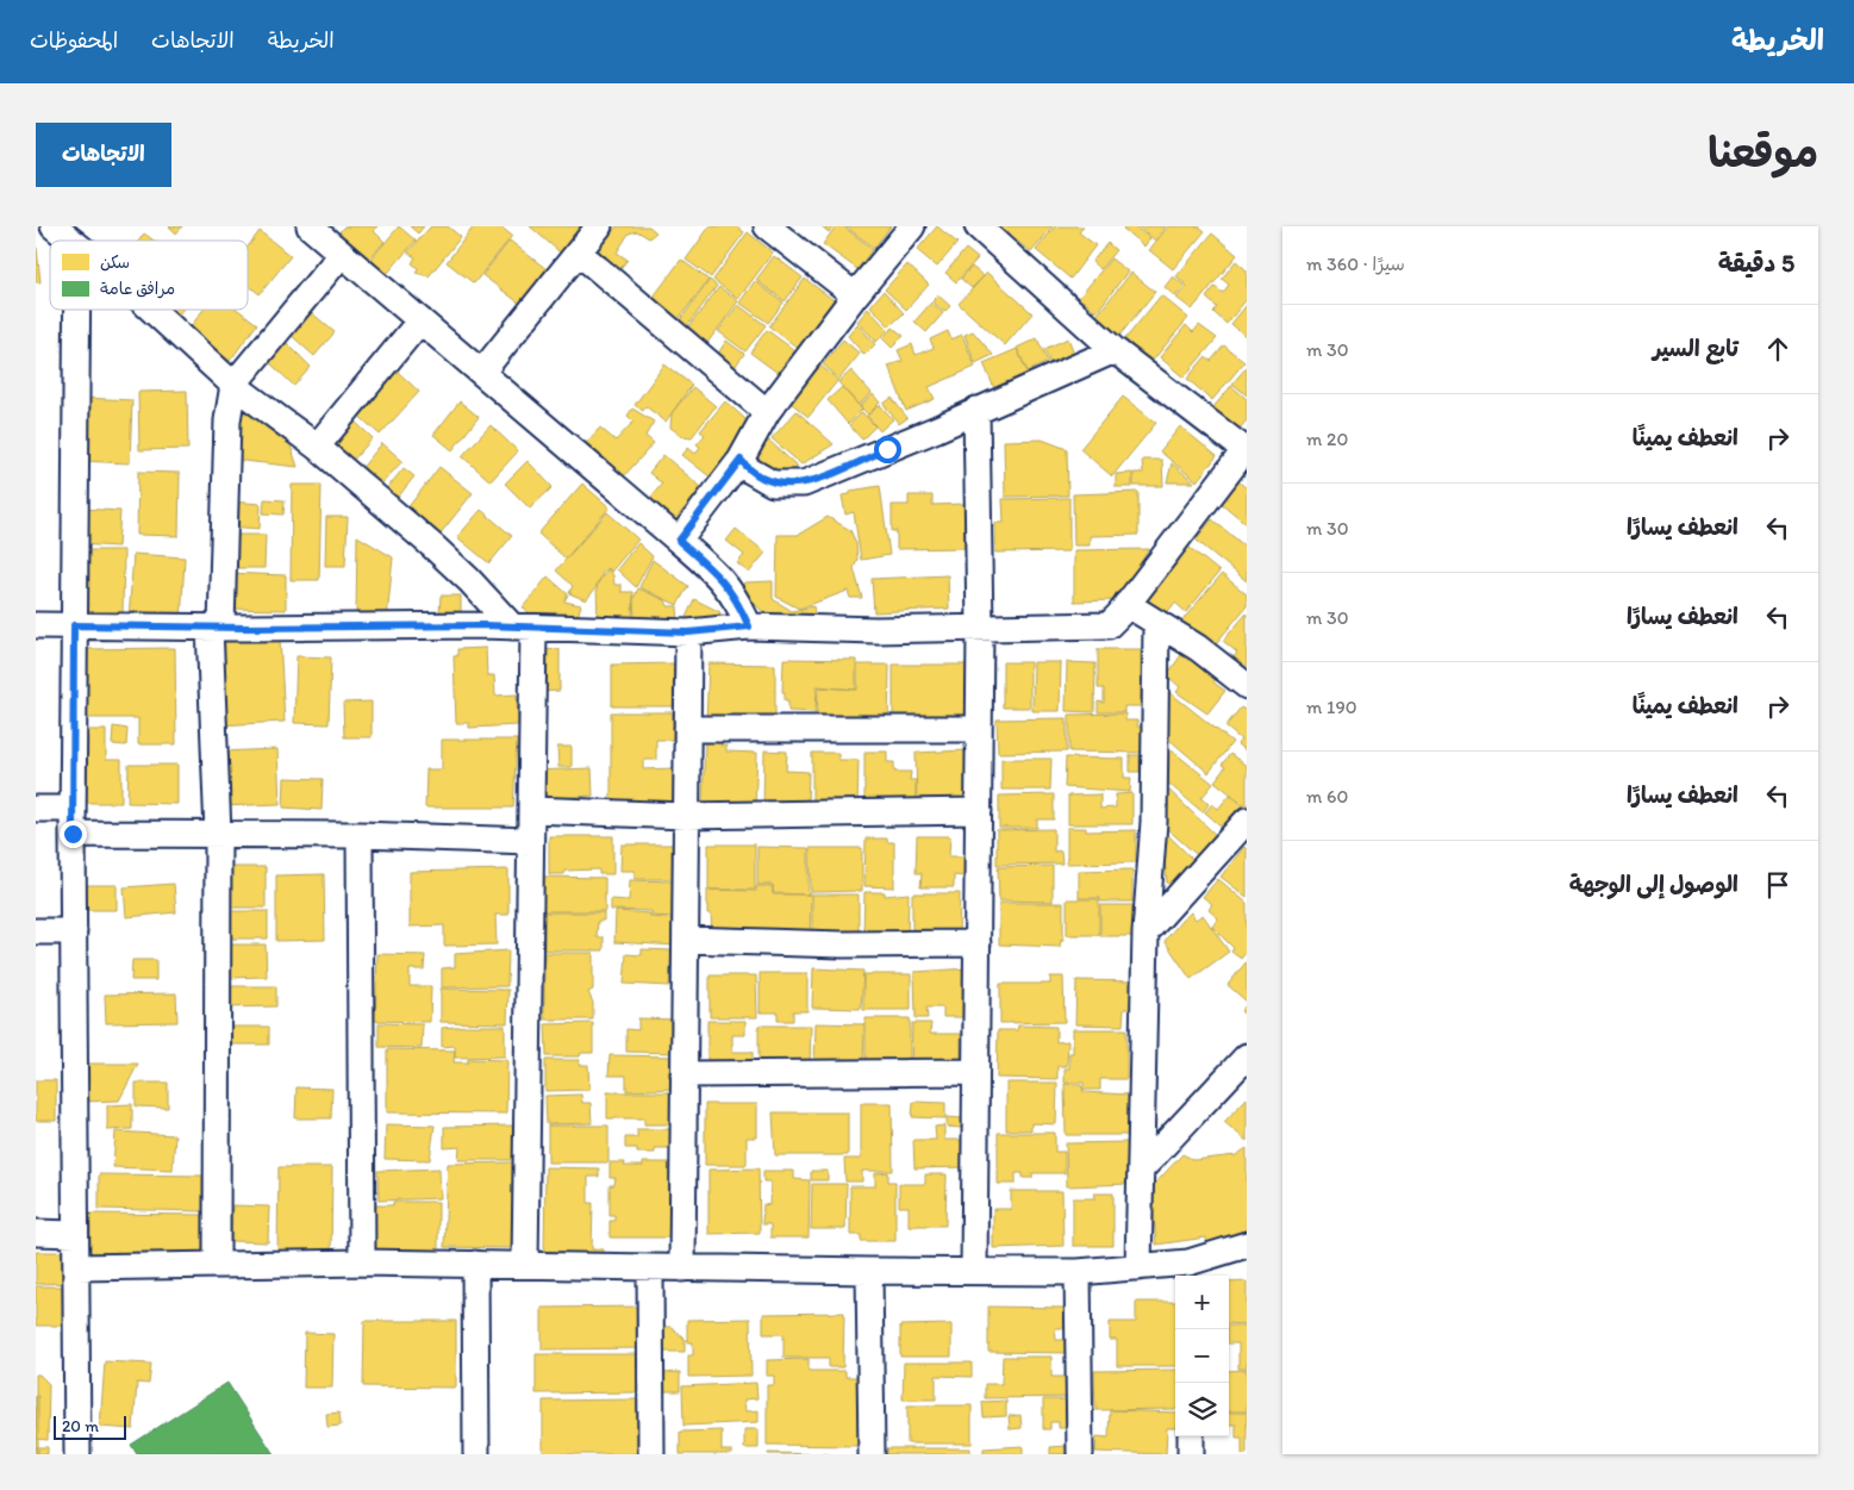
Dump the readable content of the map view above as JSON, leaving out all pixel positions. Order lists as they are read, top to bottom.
{
  "legend": ["سكن", "مرافق عامة"],
  "scale_bar": "20 m",
  "page": {
    "header": "الخريطة",
    "nav": ["الخريطة", "الاتجاهات", "المحفوظات"],
    "title": "موقعنا",
    "buttons": "الاتجاهات",
    "heading": ["5 دقيقة", "سيرًا · 360 m"],
    "list": [
      ["تابع السير", "30 m"],
      ["انعطف يمينًا", "20 m"],
      ["انعطف يسارًا", "30 m"],
      ["انعطف يسارًا", "30 m"],
      ["انعطف يمينًا", "190 m"],
      ["انعطف يسارًا", "60 m"],
      "الوصول إلى الوجهة"
    ],
    "map_buttons": ["+", "−"],
    "scale": "20 m"
  }
}
